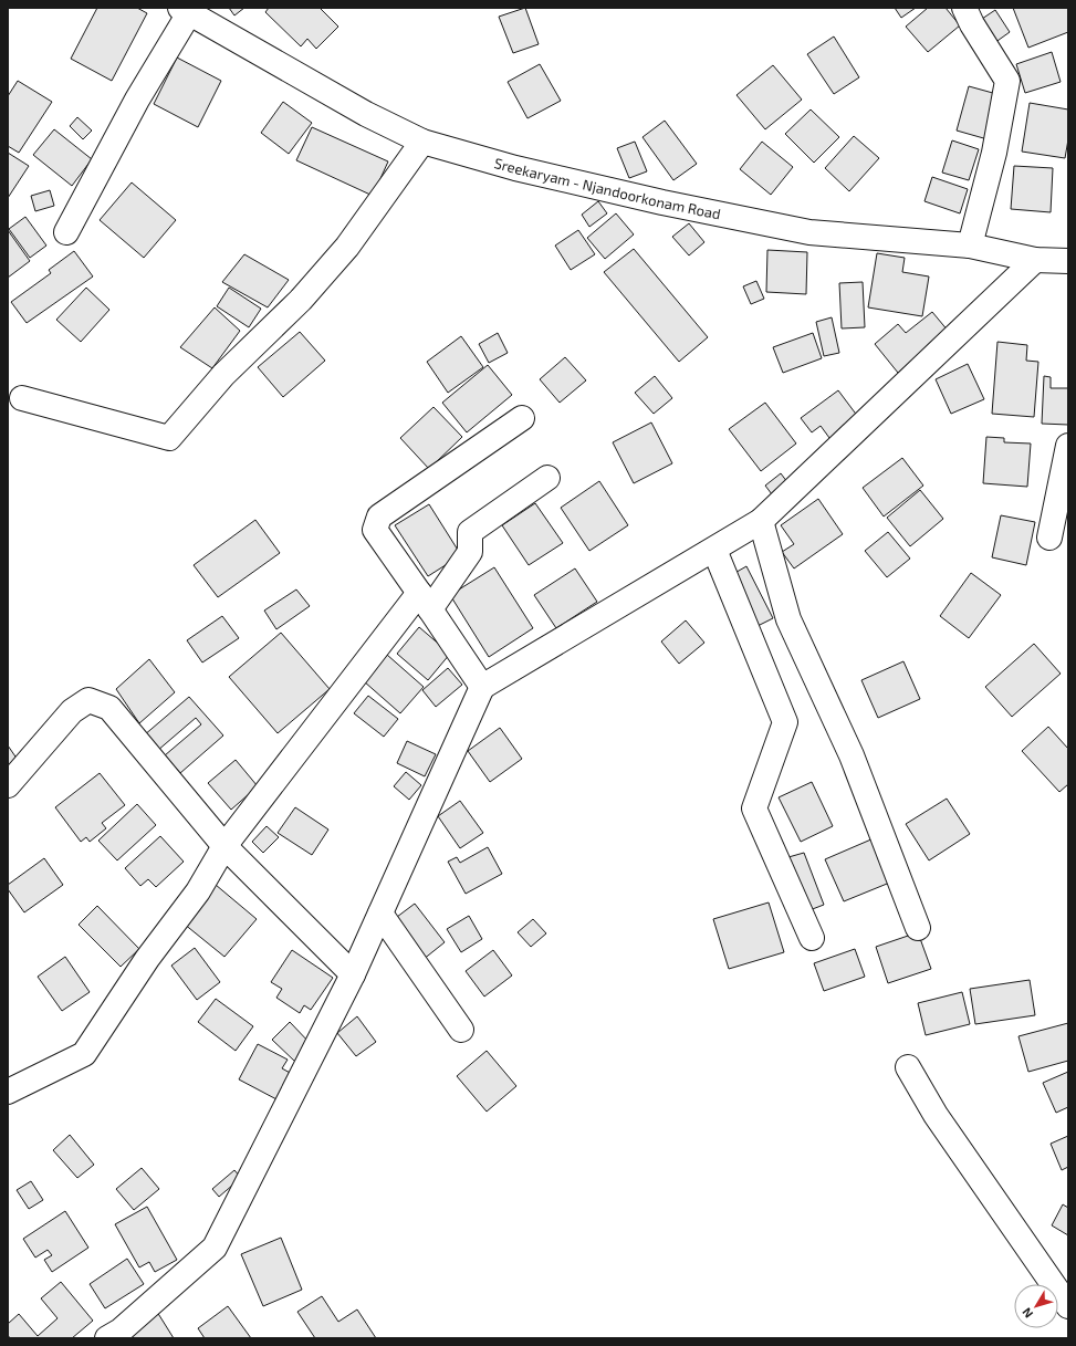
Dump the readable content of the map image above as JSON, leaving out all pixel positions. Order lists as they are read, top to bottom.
{
  "streets": {
    "street": ["Sreekaryam - Njandoorkonam Road"]
  },
  "north": "bottom left"
}
